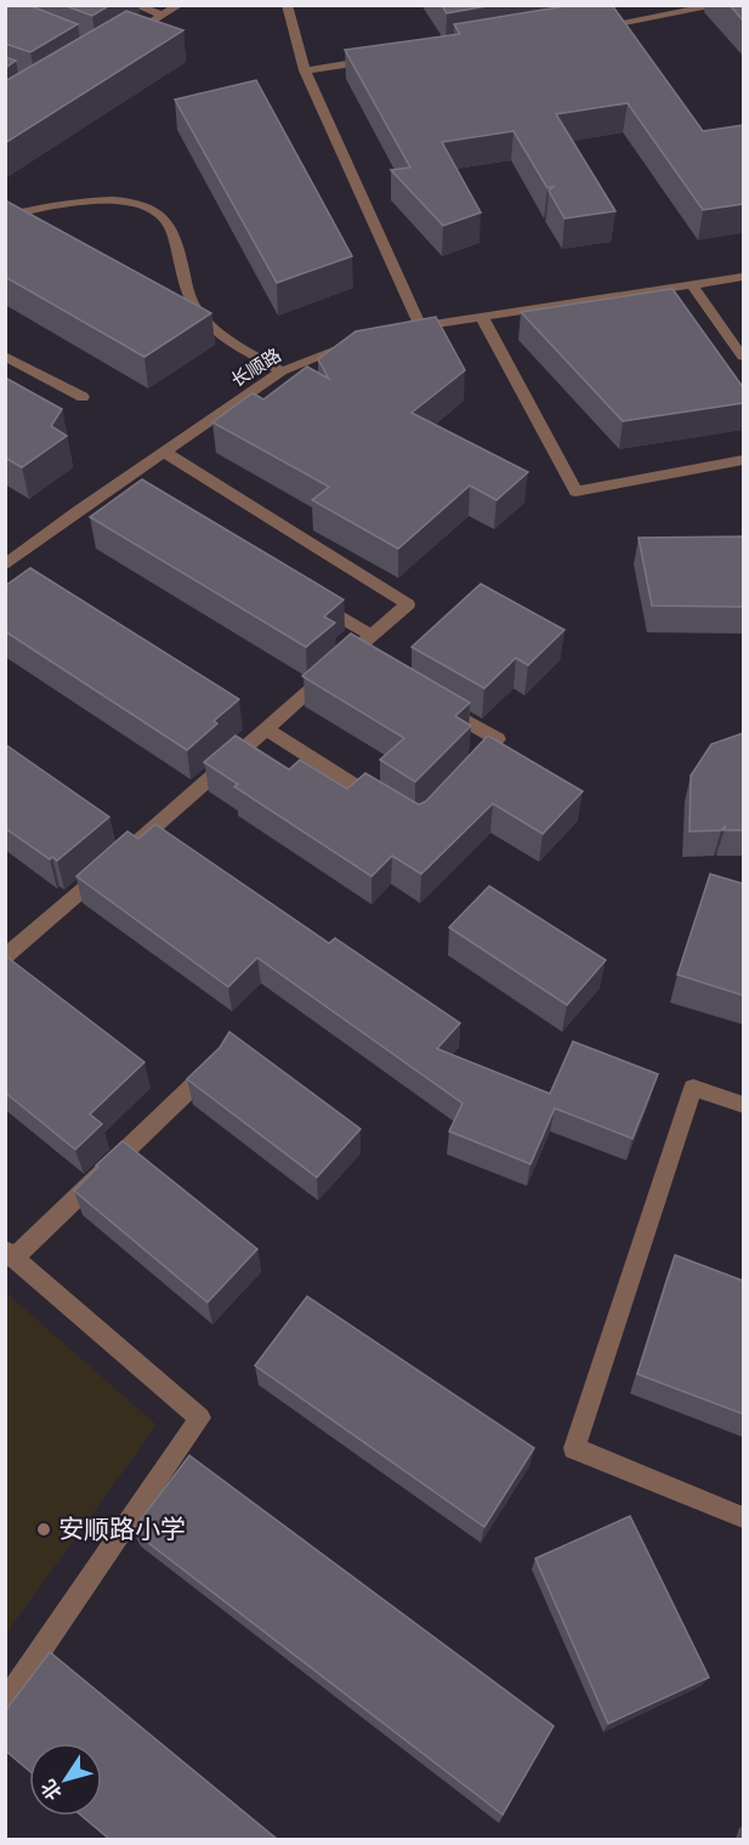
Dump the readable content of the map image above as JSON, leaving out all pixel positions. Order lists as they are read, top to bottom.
{
  "streets": {
    "street": ["长顺路"]
  },
  "places": ["安顺路小学"],
  "north": "bottom left"
}
